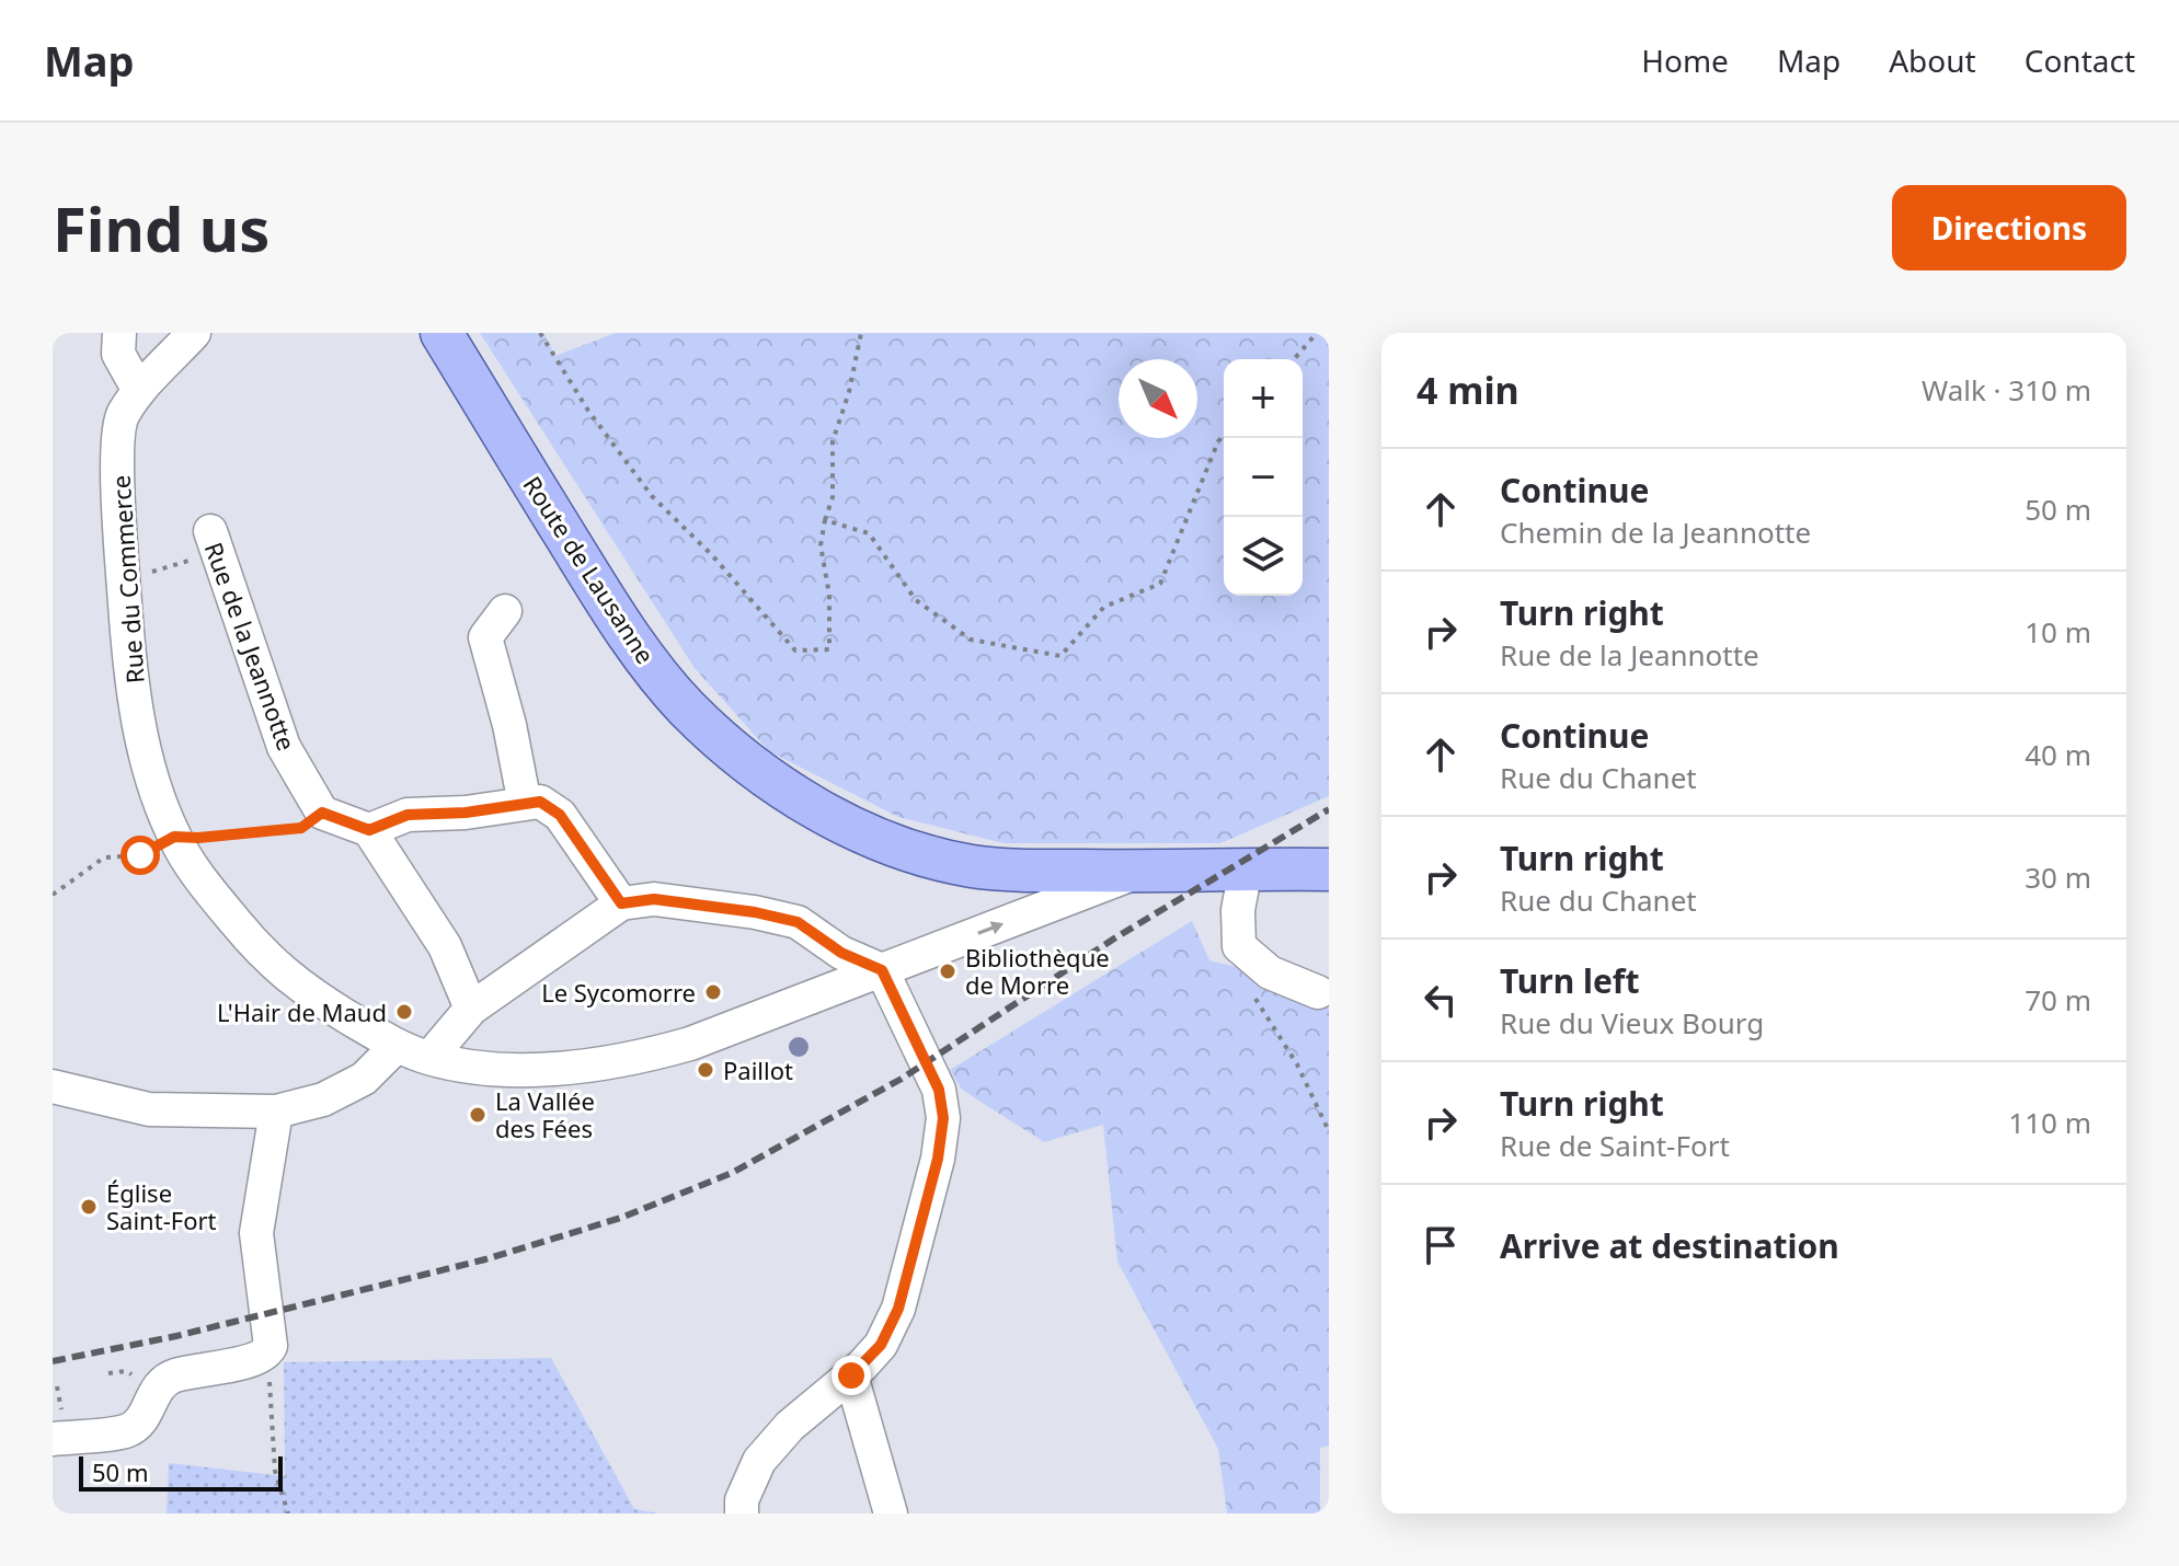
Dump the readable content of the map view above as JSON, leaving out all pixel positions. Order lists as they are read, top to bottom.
{
  "streets": {
    "main road": ["Route de Lausanne"],
    "street": ["Rue du Commerce", "Rue de la Jeannotte"]
  },
  "crossings": [
    ["Route de Lausanne", "Rue du Commerce"]
  ],
  "places": [
    "Bibliothèque de Morre",
    "Le Sycomorre",
    "L'Hair de Maud",
    "Paillot",
    "La Vallée des Fées",
    "Église Saint-Fort"
  ],
  "scale_bar": "50 m",
  "north": "bottom right",
  "page": {
    "header": "Map",
    "nav": [
      "Home",
      "Map",
      "About",
      "Contact"
    ],
    "buttons": "Directions",
    "title": "Find us",
    "heading": ["4 min", "Walk · 310 m"],
    "map_buttons": ["+", "−"],
    "list": [
      ["Continue", "Chemin de la Jeannotte", "50 m"],
      ["Turn right", "Rue de la Jeannotte", "10 m"],
      ["Continue", "Rue du Chanet", "40 m"],
      ["Turn right", "Rue du Chanet", "30 m"],
      ["Turn left", "Rue du Vieux Bourg", "70 m"],
      ["Turn right", "Rue de Saint-Fort", "110 m"],
      "Arrive at destination"
    ],
    "scale": "50 m"
  }
}
